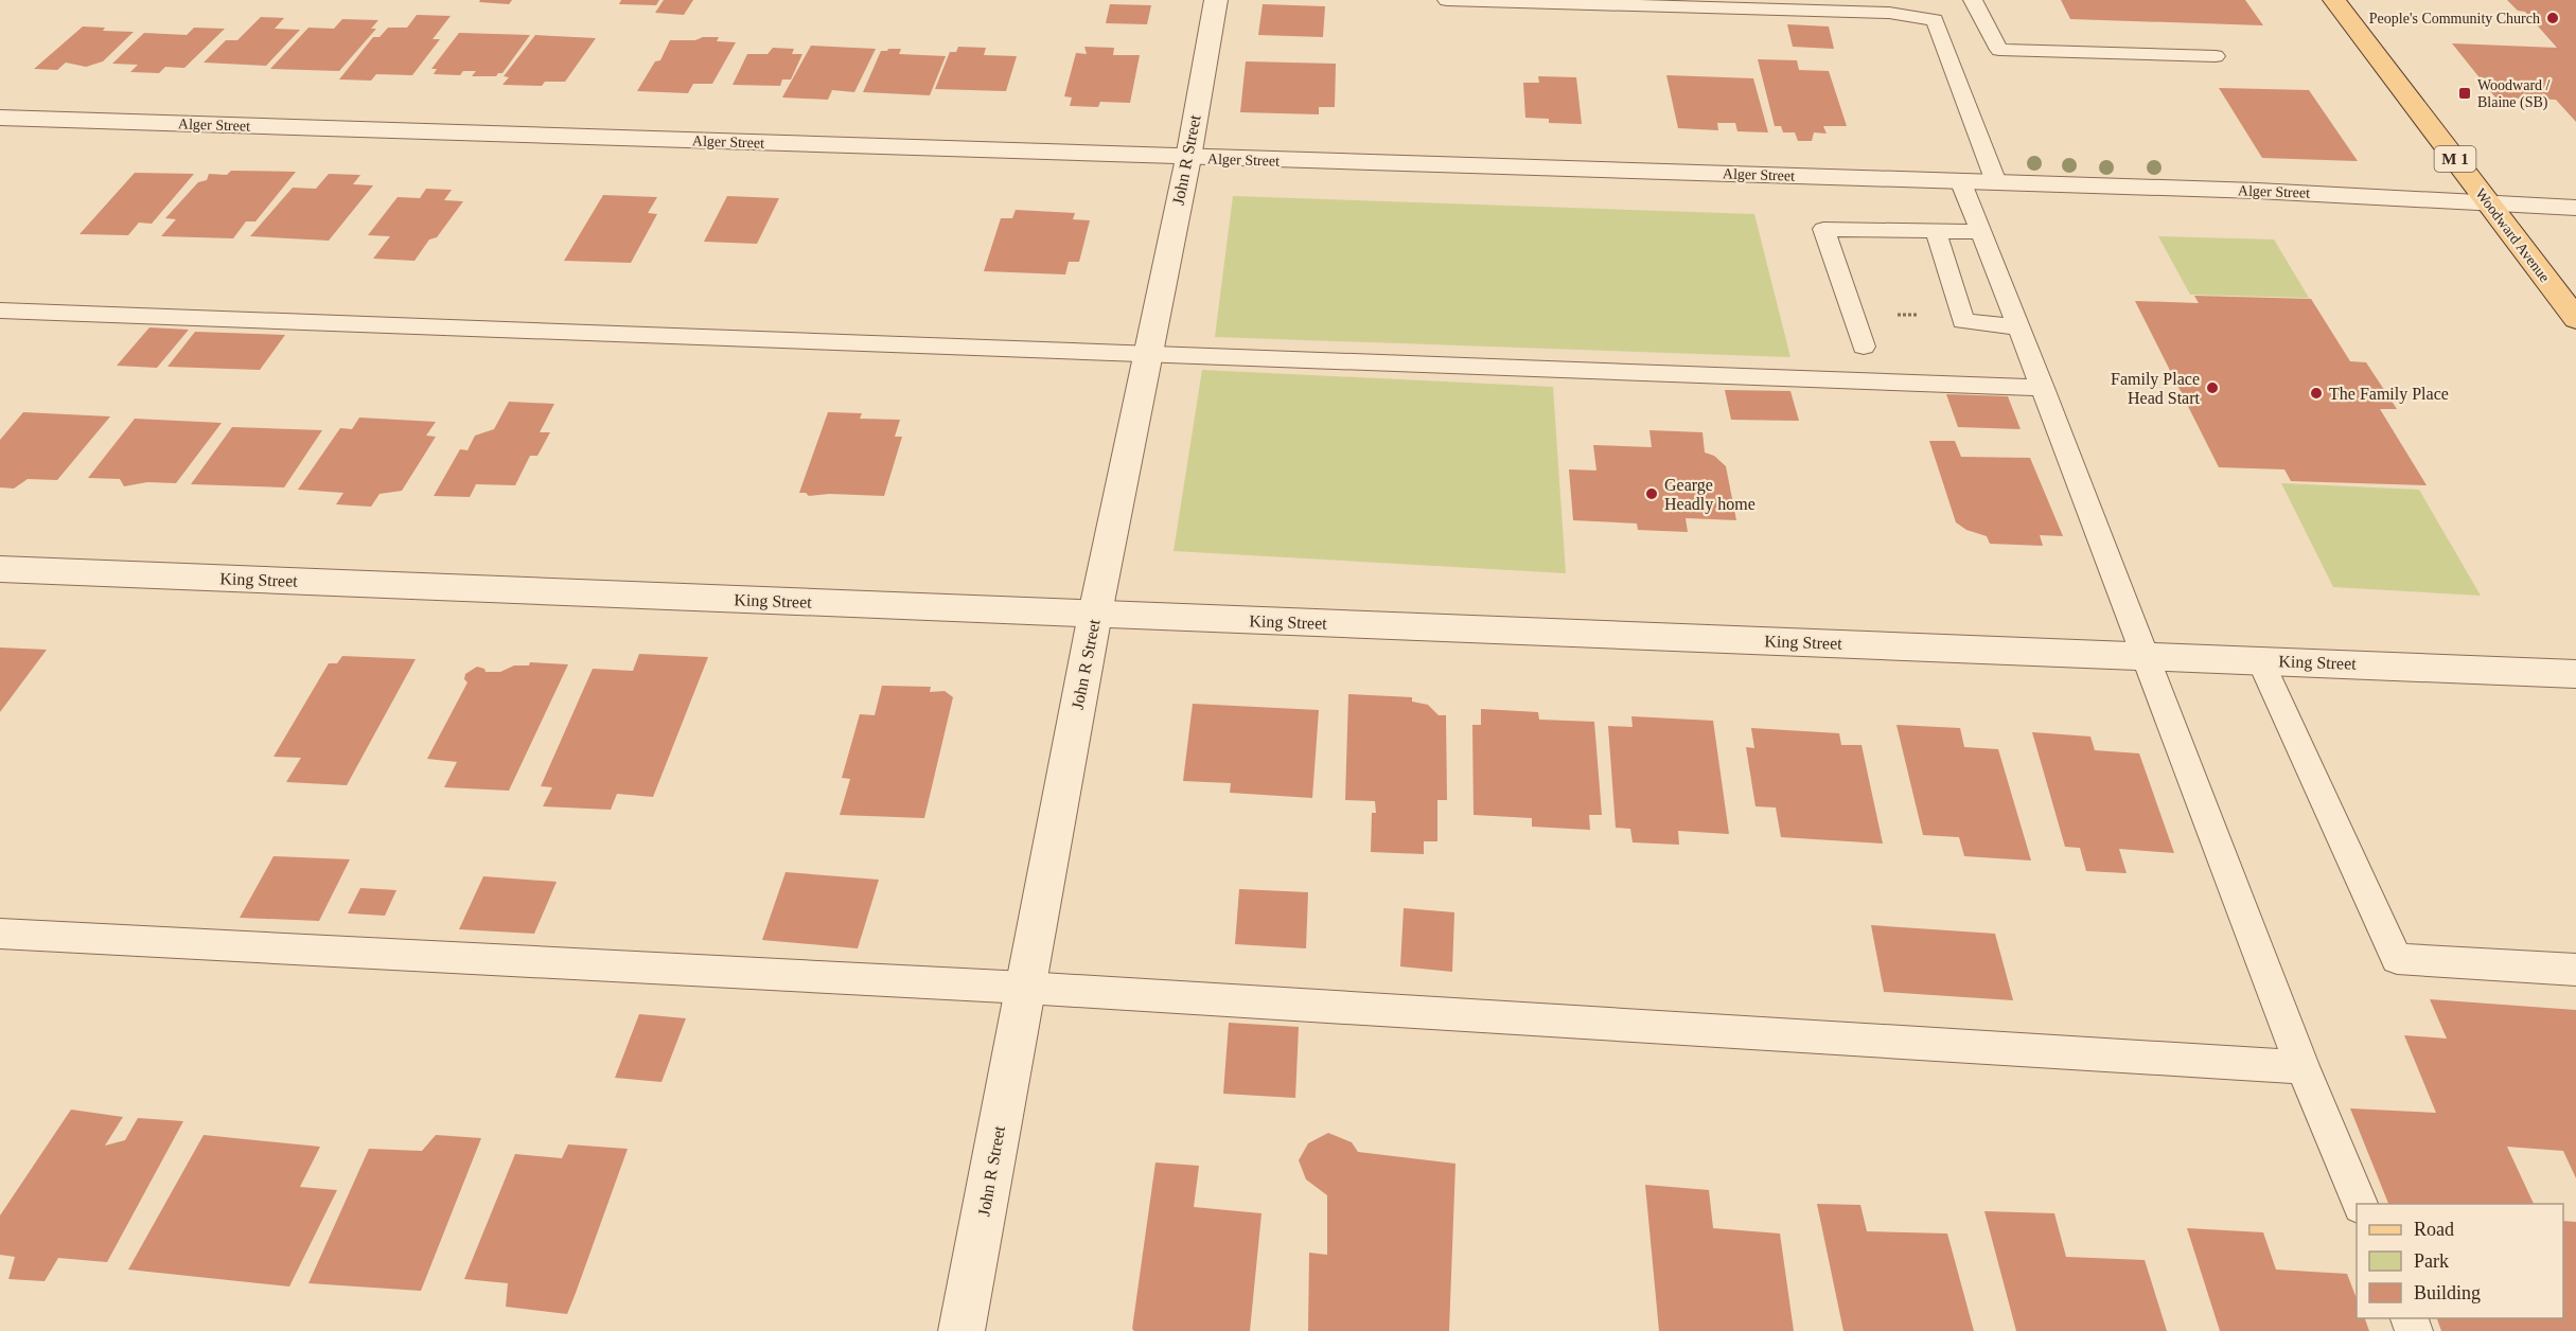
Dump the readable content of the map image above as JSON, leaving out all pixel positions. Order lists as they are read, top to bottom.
{
  "streets": {
    "main road": ["M 1", "Woodward Avenue"],
    "street": ["Alger Street", "John R Street", "King Street"]
  },
  "crossings": [
    ["Alger Street", "John R Street"],
    ["Alger Street", "Woodward Avenue"],
    ["John R Street", "King Street"]
  ],
  "places": {
    "other": [
      "People's Community Church",
      "Family Place Head Start",
      "The Family Place",
      "Gearge Headly home"
    ],
    "transit": ["Woodward / Blaine (SB)"]
  },
  "legend": ["Road", "Park", "Building"]
}
